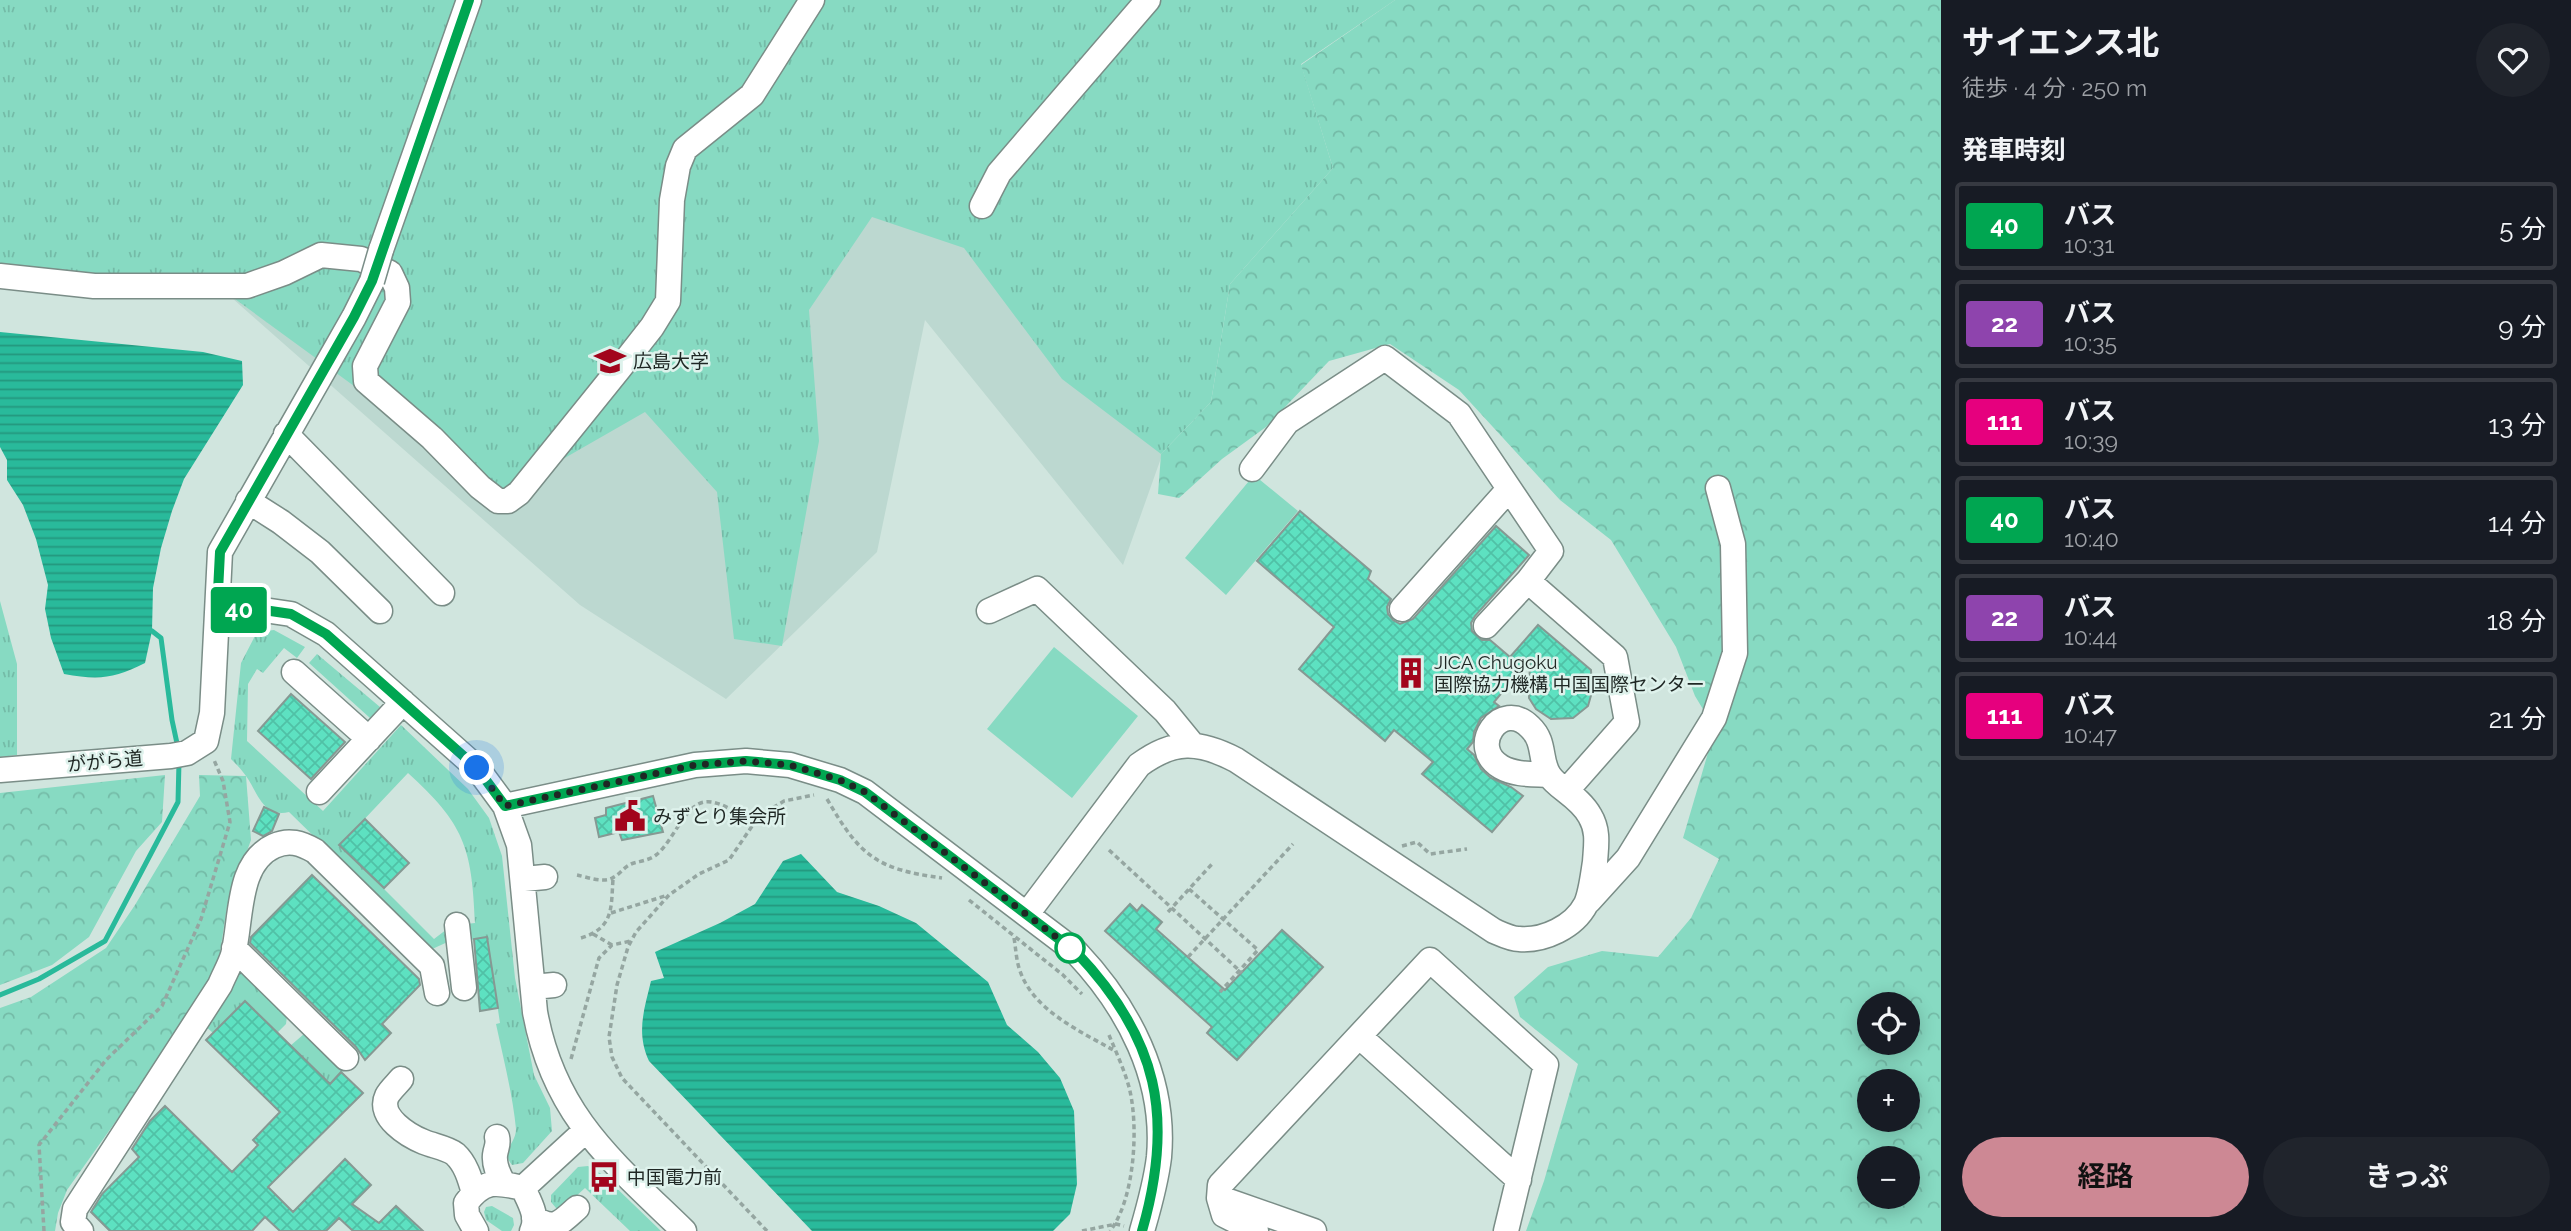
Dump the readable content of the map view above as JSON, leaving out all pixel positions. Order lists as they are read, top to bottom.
{
  "streets": {
    "street": ["ががら道"]
  },
  "places": {
    "school or university": ["広島大学"],
    "building": ["JICA Chugoku 国際協力機構 中国国際センター"],
    "public building": ["みずとり集会所"],
    "bus stop": ["中国電力前"]
  },
  "lines": ["bus line 40"],
  "page": {
    "on_map": "40",
    "heading": [
      ["サイエンス北", "徒歩 · 4 分 · 250 m"],
      "発車時刻"
    ],
    "list": [
      {
        "mark": "40",
        "name": "バス",
        "note": "10:31",
        "value": "5 分"
      },
      {
        "mark": "22",
        "name": "バス",
        "note": "10:35",
        "value": "9 分"
      },
      {
        "mark": "111",
        "name": "バス",
        "note": "10:39",
        "value": "13 分"
      },
      {
        "mark": "40",
        "name": "バス",
        "note": "10:40",
        "value": "14 分"
      },
      {
        "mark": "22",
        "name": "バス",
        "note": "10:44",
        "value": "18 分"
      },
      {
        "mark": "111",
        "name": "バス",
        "note": "10:47",
        "value": "21 分"
      }
    ],
    "map_buttons": ["+", "−"],
    "buttons": ["経路", "きっぷ"]
  }
}
